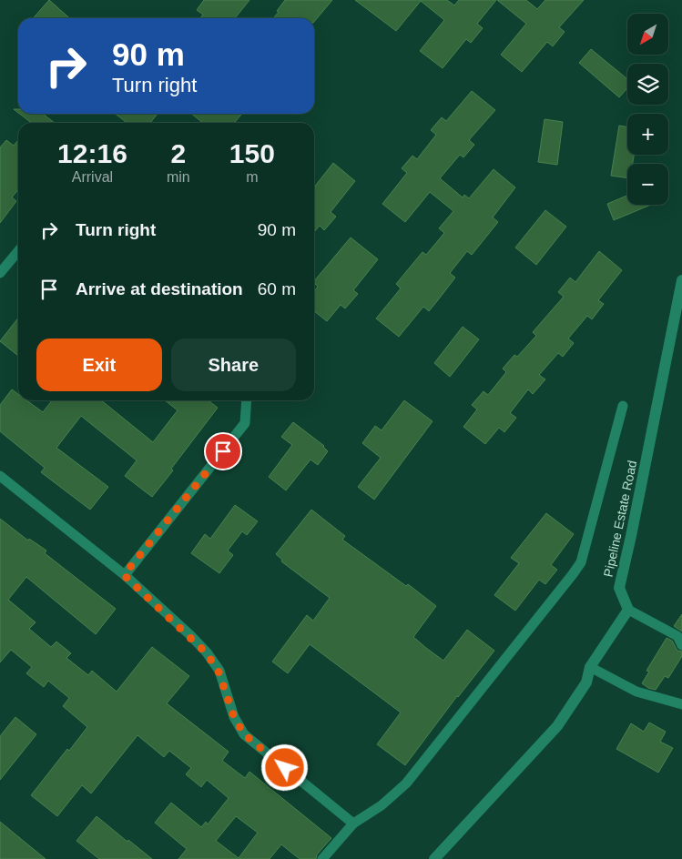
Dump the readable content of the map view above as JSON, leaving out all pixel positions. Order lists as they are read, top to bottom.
{
  "streets": {
    "street": ["Pipeline Estate Road"]
  },
  "north": "bottom left",
  "page": {
    "map_buttons": ["+", "−"],
    "turn": ["90 m", "Turn right"],
    "eta": [
      "12:16",
      "Arrival",
      "2",
      "min",
      "150",
      "m"
    ],
    "list": [
      {
        "name": "Turn right",
        "value": "90 m"
      },
      {
        "name": "Arrive at destination",
        "value": "60 m"
      }
    ],
    "buttons": ["Exit", "Share"]
  }
}
